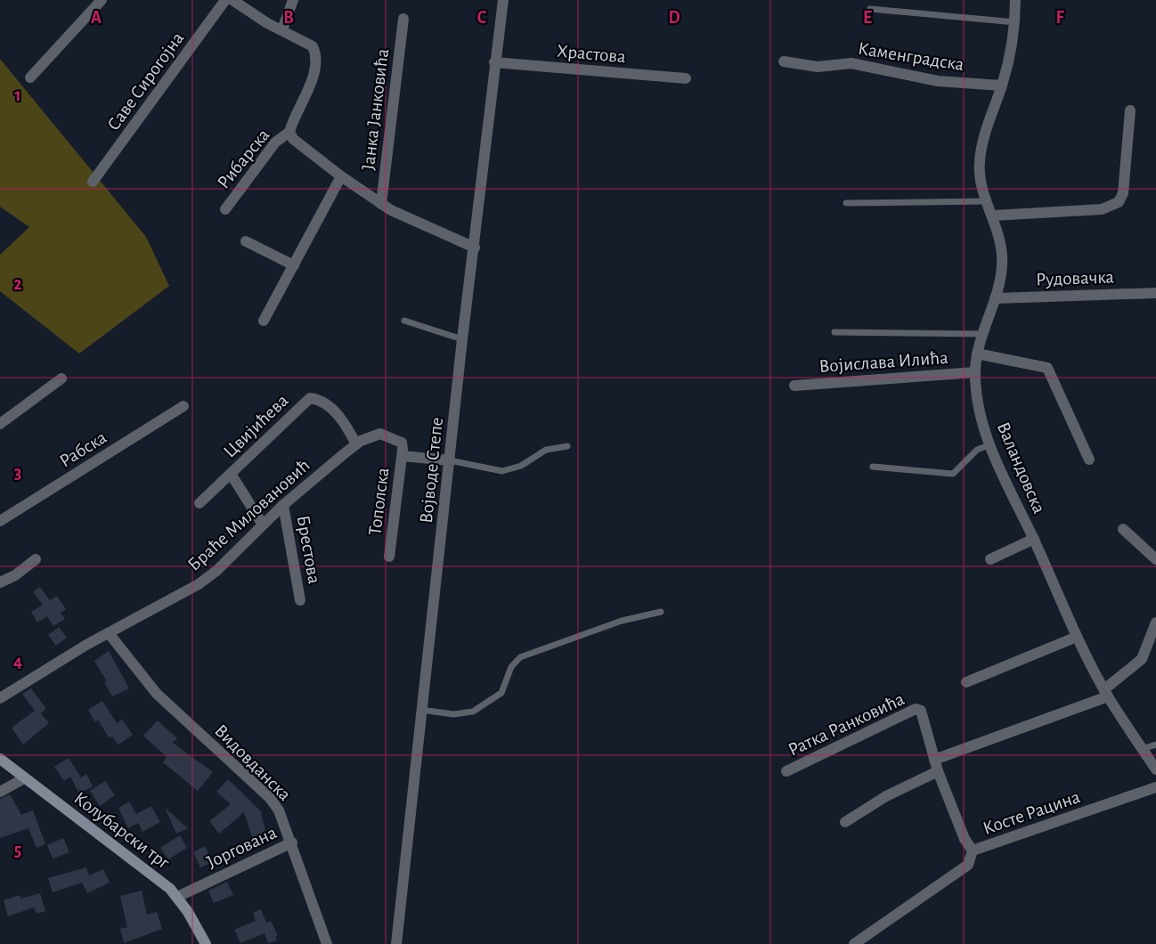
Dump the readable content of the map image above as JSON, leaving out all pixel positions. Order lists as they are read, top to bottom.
{
  "streets": {
    "street": [
      "Храстова",
      "Каменградска",
      "Саве Сирогојна",
      "Јанка Јанковића",
      "Рибарска",
      "Рудовачка",
      "Војислава Илића",
      "Цвијићева",
      "Рабска",
      "Валандовска",
      "Војводе Степе",
      "Тополска",
      "Браће Миловановић",
      "Брестова",
      "Ратка Ранковића",
      "Видовданска",
      "Косте Рацина",
      "Колубарски трг",
      "Јоргована"
    ]
  },
  "crossings": [
    ["Храстова", "Војводе Степе"],
    ["Каменградска", "Валандовска"],
    ["Рудовачка", "Валандовска"],
    ["Војислава Илића", "Валандовска"],
    ["Цвијићева", "Браће Миловановић"],
    ["Тополска", "Браће Миловановић"],
    ["Браће Миловановић", "Брестова"],
    ["Браће Миловановић", "Видовданска"],
    ["Видовданска", "Јоргована"],
    ["Колубарски трг", "Јоргована"]
  ],
  "grid": {
    "columns": [
      "A",
      "B",
      "C",
      "D",
      "E",
      "F"
    ],
    "rows": [
      "1",
      "2",
      "3",
      "4",
      "5"
    ]
  }
}
